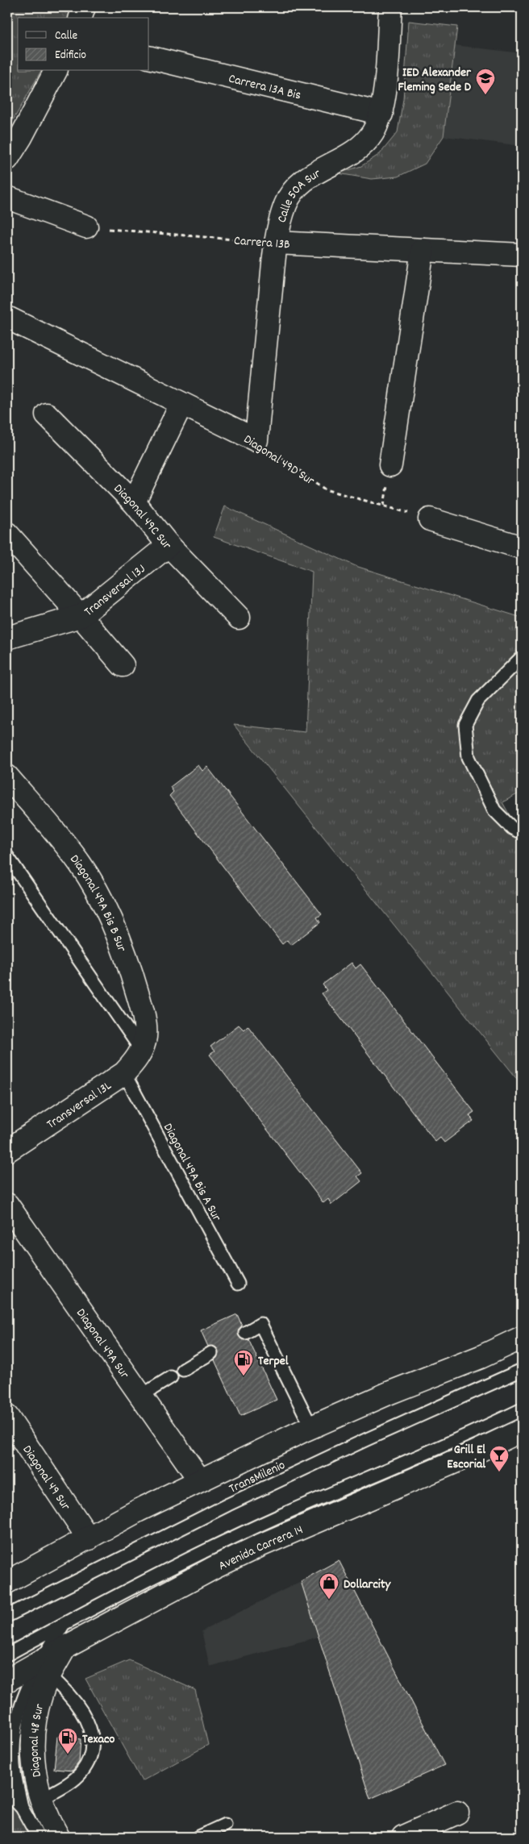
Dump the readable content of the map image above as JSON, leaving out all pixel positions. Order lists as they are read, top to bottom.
{
  "streets": {
    "street": [
      "Carrera 13A Bis",
      "Calle 50A Sur",
      "Carrera 13B",
      "Diagonal 49D Sur",
      "Diagonal 49C Sur",
      "Transversal 13J",
      "Diagonal 49A Bis B Sur",
      "Transversal 13L",
      "Diagonal 49A Sur",
      "Diagonal 49 Sur",
      "Avenida Carrera 14",
      "Diagonal 48 Sur"
    ],
    "lane": ["Diagonal 49A Bis A Sur", "TransMilenio"]
  },
  "crossings": [
    ["Carrera 13A Bis", "Calle 50A Sur"],
    ["Calle 50A Sur", "Carrera 13B"],
    ["Calle 50A Sur", "Diagonal 49D Sur"],
    ["Diagonal 49C Sur", "Transversal 13J"],
    ["Diagonal 49A Bis B Sur", "Transversal 13L"],
    ["Transversal 13L", "Diagonal 49A Bis A Sur"],
    ["Avenida Carrera 14", "Diagonal 48 Sur"]
  ],
  "places": {
    "school or university": ["IED Alexander Fleming Sede D"],
    "fuel station": ["Terpel", "Texaco"],
    "bar": ["Grill El Escorial"],
    "shop": ["Dollarcity"]
  },
  "legend": ["Calle", "Edificio"]
}
